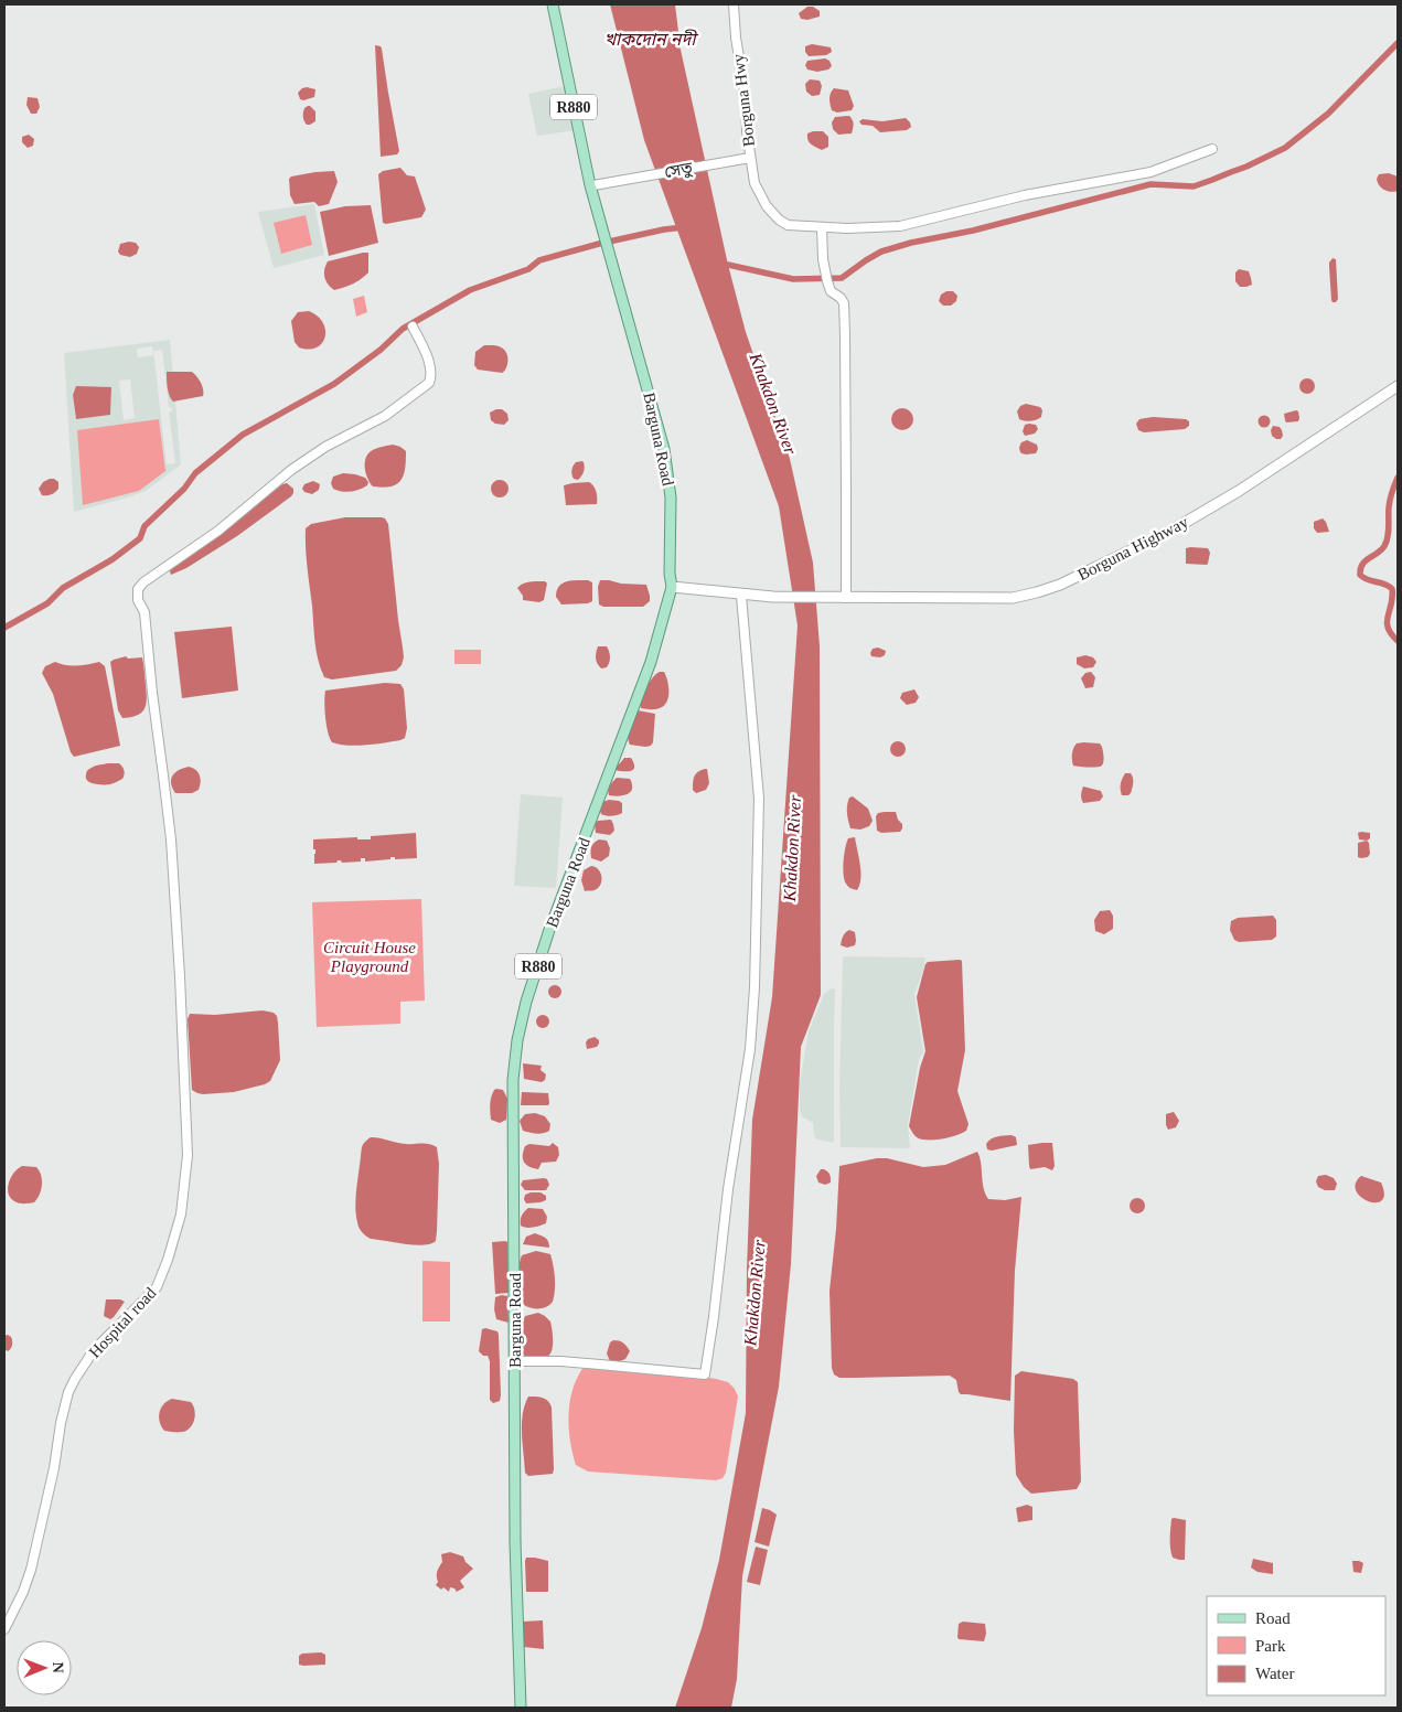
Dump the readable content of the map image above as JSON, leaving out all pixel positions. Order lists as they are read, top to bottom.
{
  "streets": {
    "main road": ["R880", "Barguna Road", "Borguna Highway"],
    "street": ["Borguna Hwy", "সেতু", "Hospital road"]
  },
  "crossings": [
    ["Borguna Hwy", "সেতু"],
    ["সেতু", "Barguna Road"],
    ["Barguna Road", "Borguna Highway"]
  ],
  "water": ["খাকদোন নদী", "Khakdon River"],
  "parks": ["Circuit House Playground"],
  "legend": ["Road", "Park", "Water"],
  "north": "right"
}
